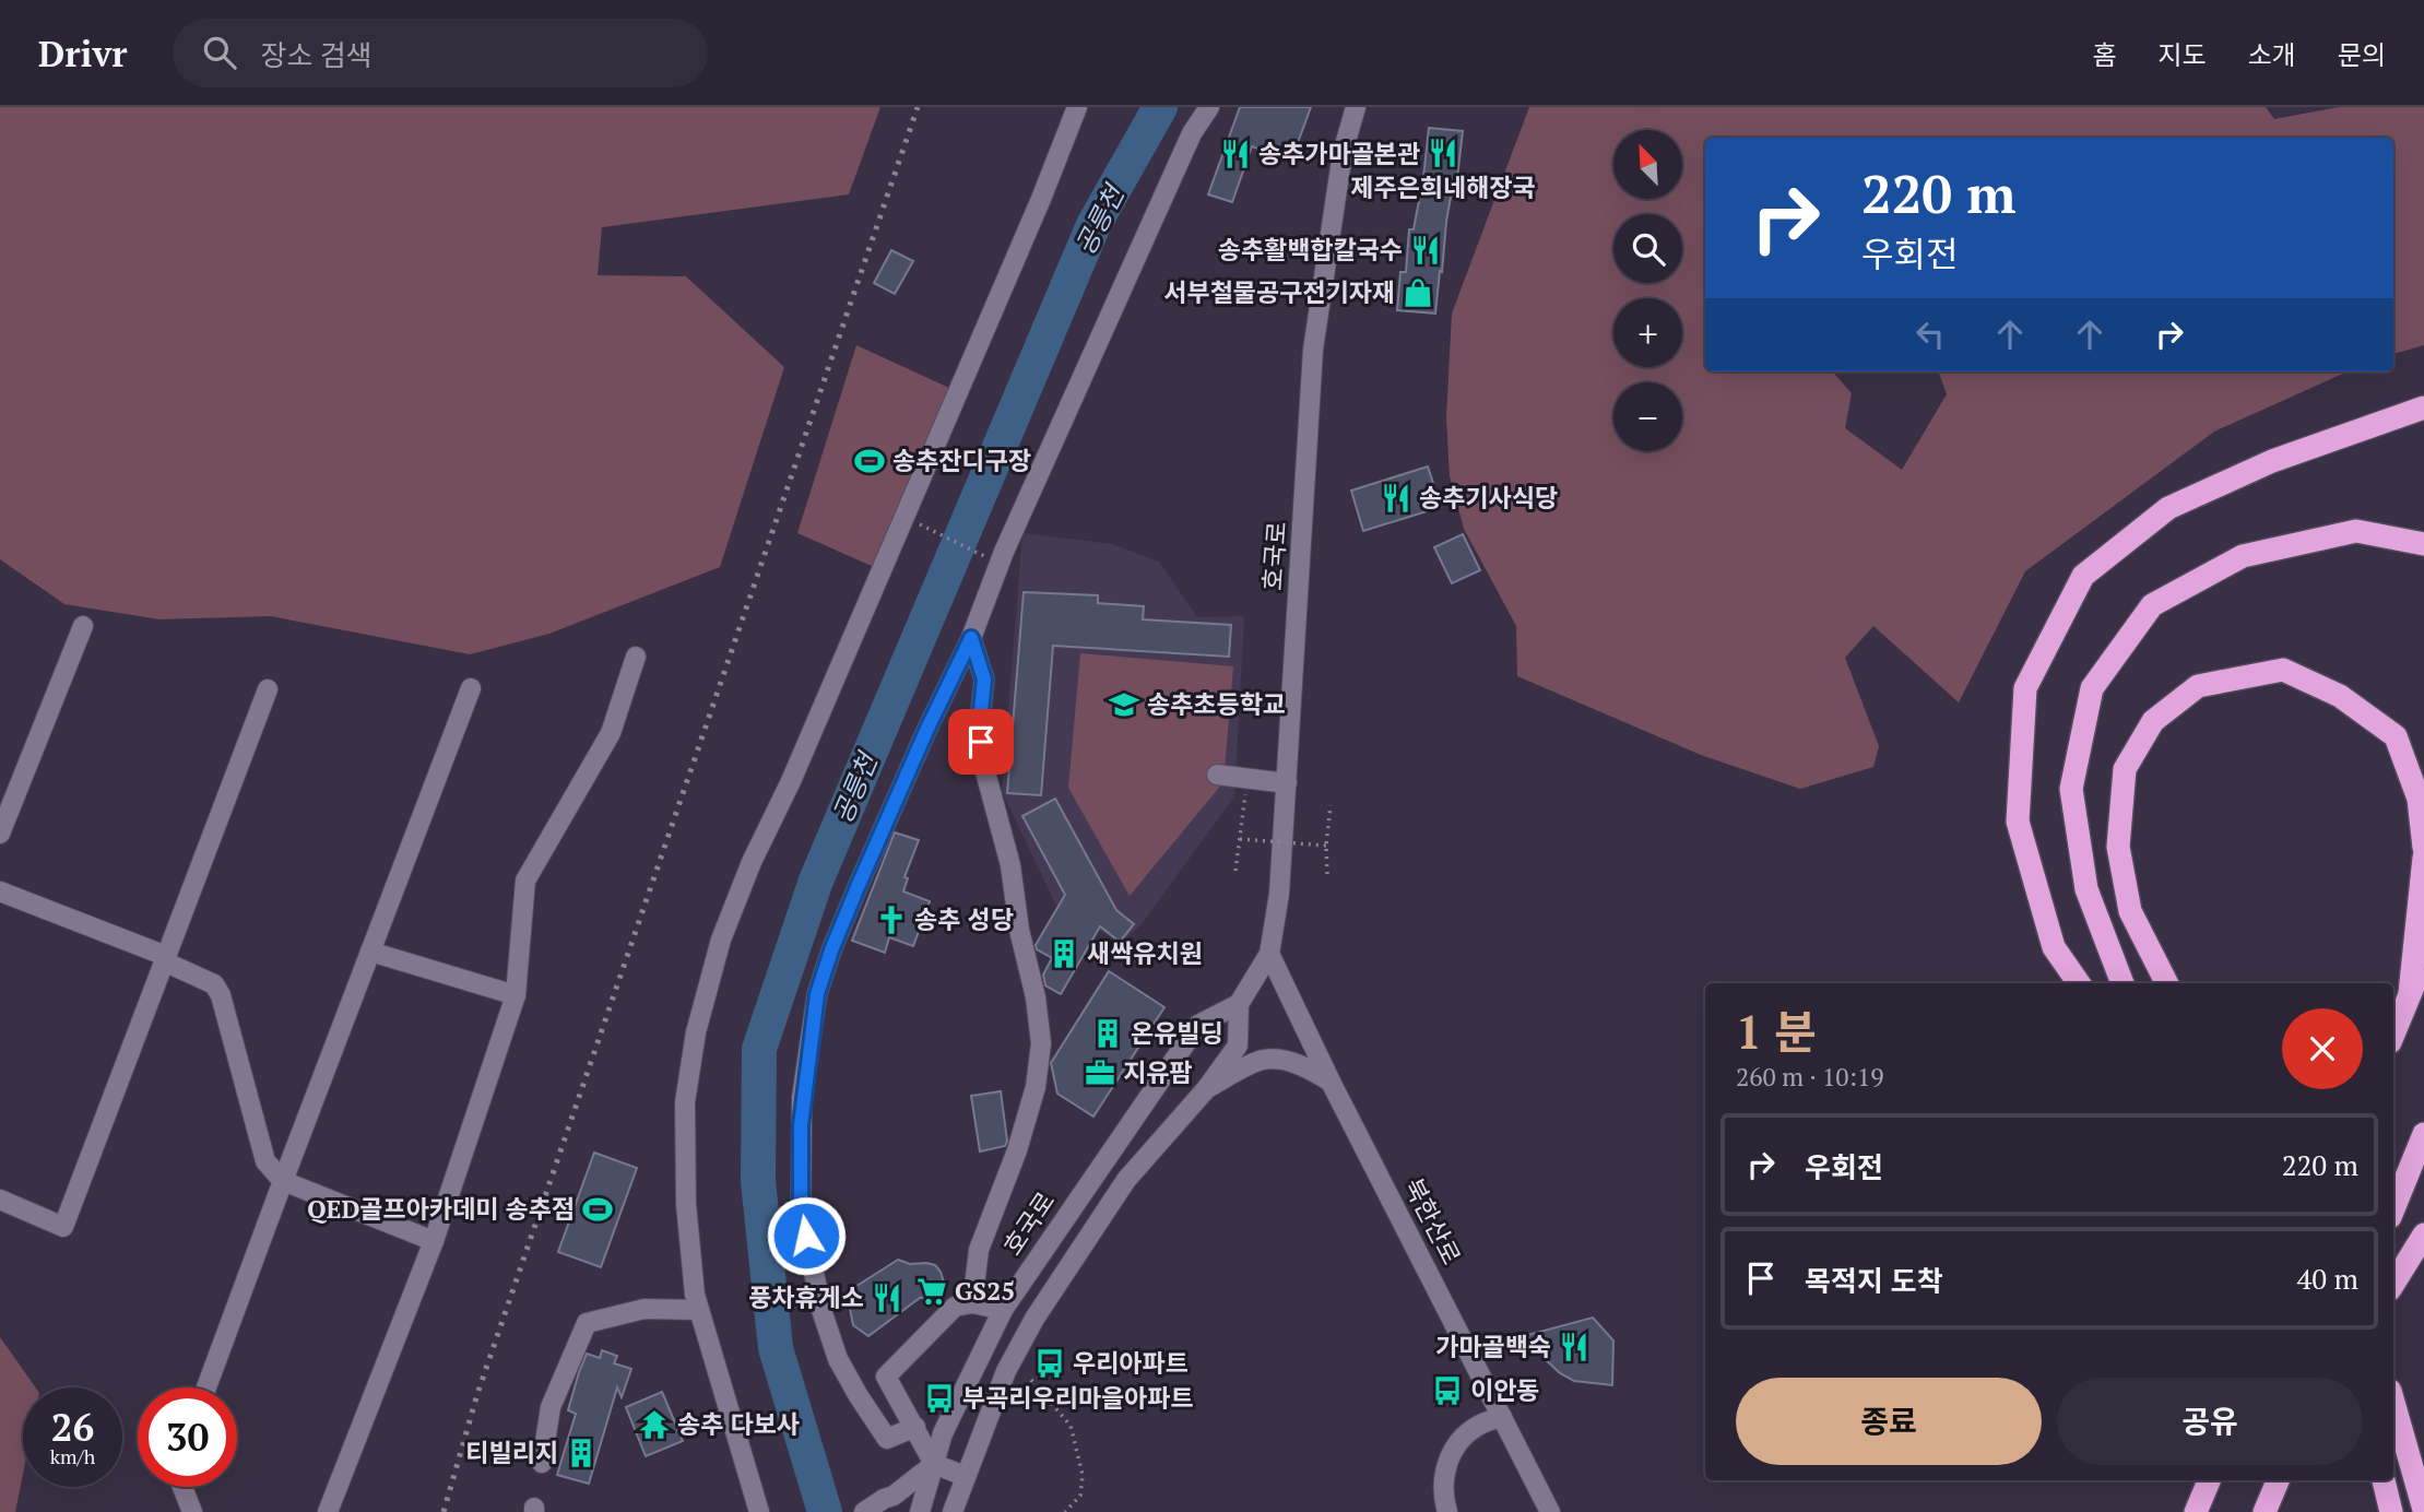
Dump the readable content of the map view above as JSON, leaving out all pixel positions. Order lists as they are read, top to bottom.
{
  "streets": {
    "street": ["호국로", "북한산로"]
  },
  "crossings": [
    ["호국로", "북한산로"]
  ],
  "water": ["공릉천"],
  "places": {
    "restaurant": [
      "제주은희네해장국",
      "송추가마골본관",
      "송추활백합칼국수",
      "송추기사식당",
      "풍차휴게소",
      "가마골백숙"
    ],
    "shop": ["서부철물공구전기자재"],
    "sports": ["송추잔디구장", "QED골프아카데미 송추점"],
    "school or university": ["송추초등학교"],
    "church": ["송추 성당"],
    "building": ["새싹유치원", "온유빌딩", "티빌리지"],
    "office": ["지유팜"],
    "supermarket": ["GS25"],
    "bus stop": ["우리아파트", "이안동", "부곡리우리마을아파트"],
    "temple": ["송추 다보사"]
  },
  "north": "top left",
  "page": {
    "header": "Drivr",
    "search": "장소 검색",
    "nav": [
      "홈",
      "지도",
      "소개",
      "문의"
    ],
    "map_buttons": ["+", "−"],
    "turn": ["220 m", "우회전"],
    "heading": ["1 분", "260 m · 10:19"],
    "list": [
      {
        "name": "우회전",
        "value": "220 m"
      },
      {
        "name": "목적지 도착",
        "value": "40 m"
      }
    ],
    "buttons": ["종료", "공유"],
    "speed": "26 km/h",
    "limit": "30"
  }
}
